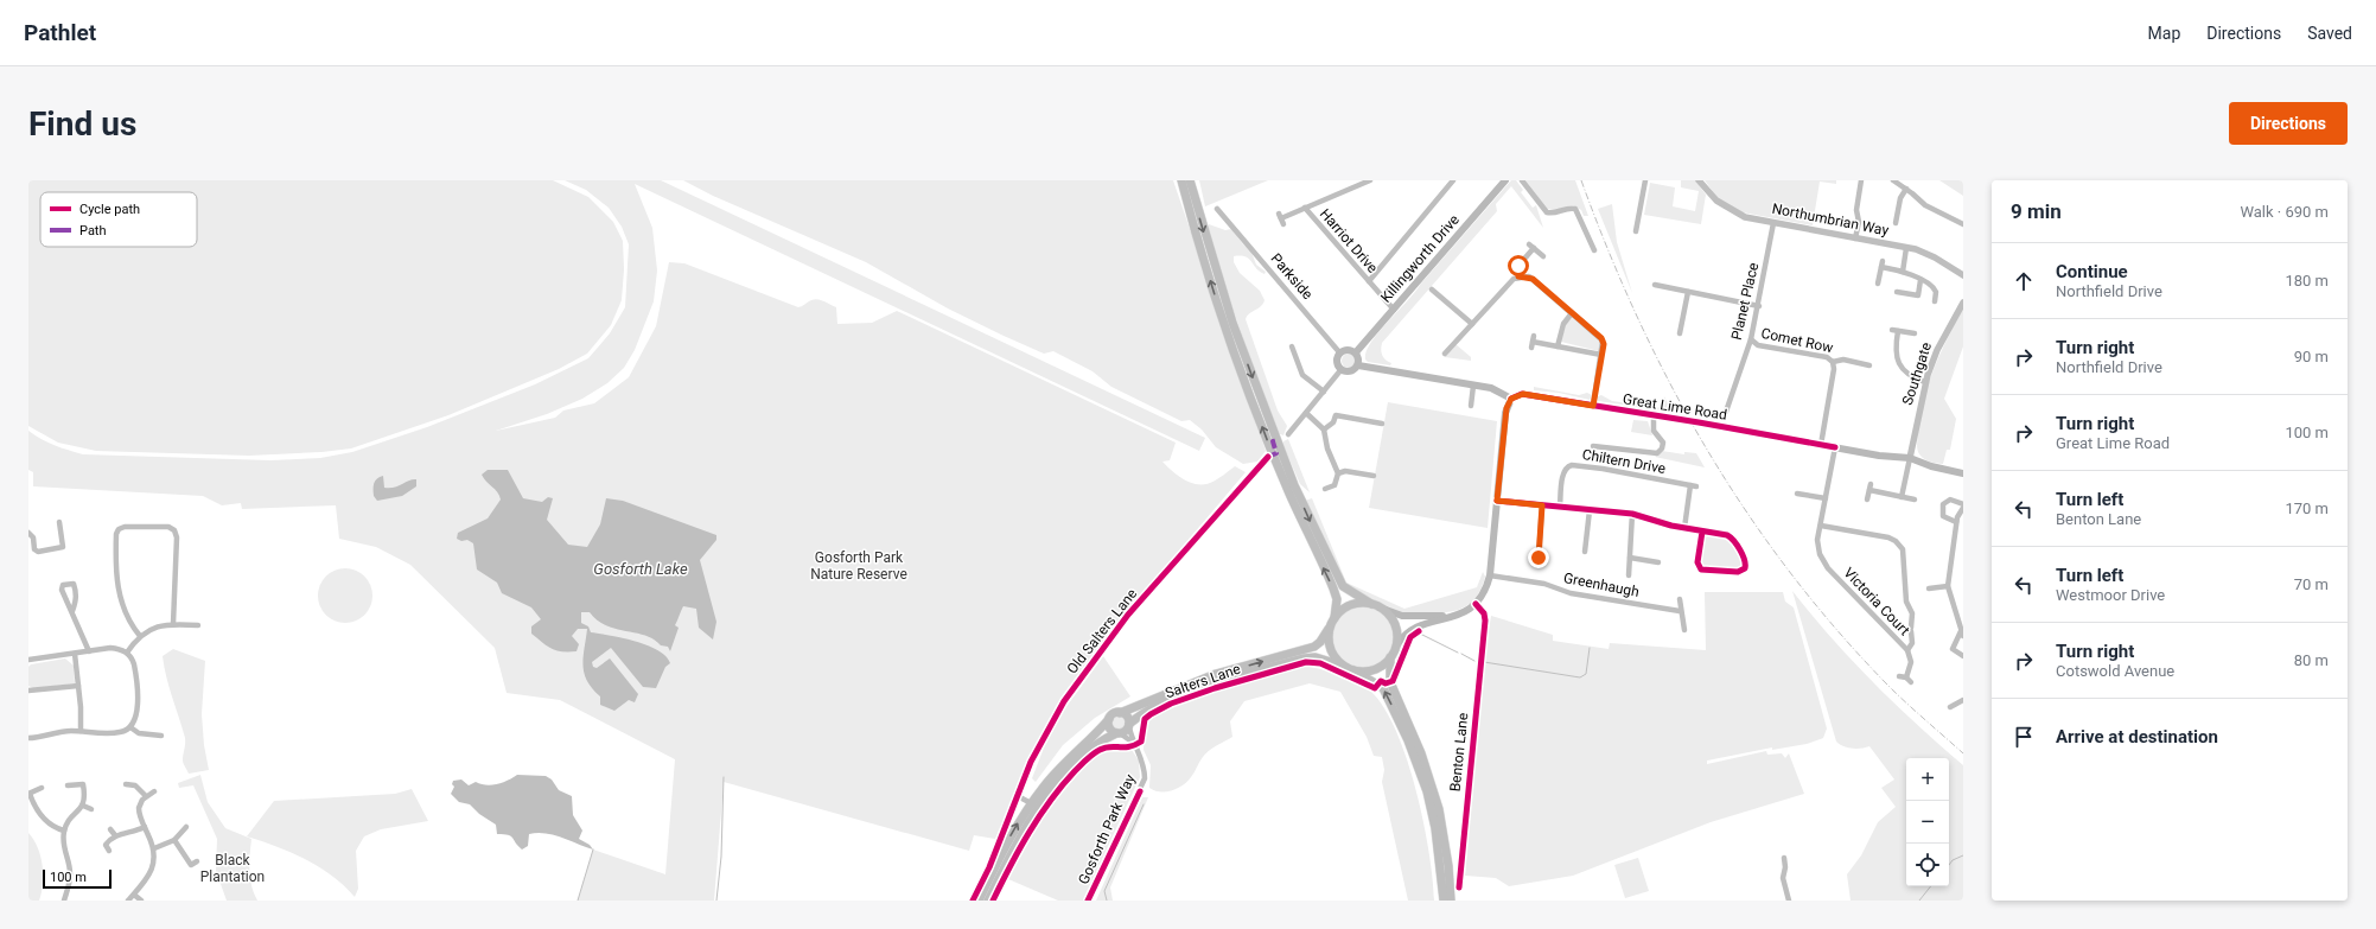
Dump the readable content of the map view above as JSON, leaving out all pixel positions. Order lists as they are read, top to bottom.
{
  "streets": {
    "main road": [
      "Killingworth Drive",
      "Great Lime Road",
      "Salters Lane",
      "Benton Lane"
    ],
    "street": [
      "Northumbrian Way",
      "Harriot Drive",
      "Parkside",
      "Planet Place",
      "Comet Row",
      "Southgate",
      "Chiltern Drive",
      "Greenhaugh",
      "Victoria Court",
      "Gosforth Park Way"
    ],
    "cycle path": ["Old Salters Lane"]
  },
  "crossings": [
    ["Northumbrian Way", "Planet Place"],
    ["Harriot Drive", "Killingworth Drive"],
    ["Killingworth Drive", "Parkside"],
    ["Planet Place", "Comet Row"],
    ["Southgate", "Great Lime Road"],
    ["Great Lime Road", "Victoria Court"],
    ["Salters Lane", "Benton Lane"],
    ["Salters Lane", "Gosforth Park Way"]
  ],
  "water": ["Gosforth Lake"],
  "parks": ["Gosforth Park Nature Reserve", "Black Plantation"],
  "legend": ["Cycle path", "Path"],
  "scale_bar": "100 m",
  "page": {
    "header": "Pathlet",
    "nav": ["Map", "Directions", "Saved"],
    "buttons": "Directions",
    "title": "Find us",
    "heading": ["9 min", "Walk · 690 m"],
    "list": [
      ["Continue", "Northfield Drive", "180 m"],
      ["Turn right", "Northfield Drive", "90 m"],
      ["Turn right", "Great Lime Road", "100 m"],
      ["Turn left", "Benton Lane", "170 m"],
      ["Turn left", "Westmoor Drive", "70 m"],
      ["Turn right", "Cotswold Avenue", "80 m"],
      "Arrive at destination"
    ],
    "map_buttons": ["+", "−"],
    "scale": "100 m"
  }
}
